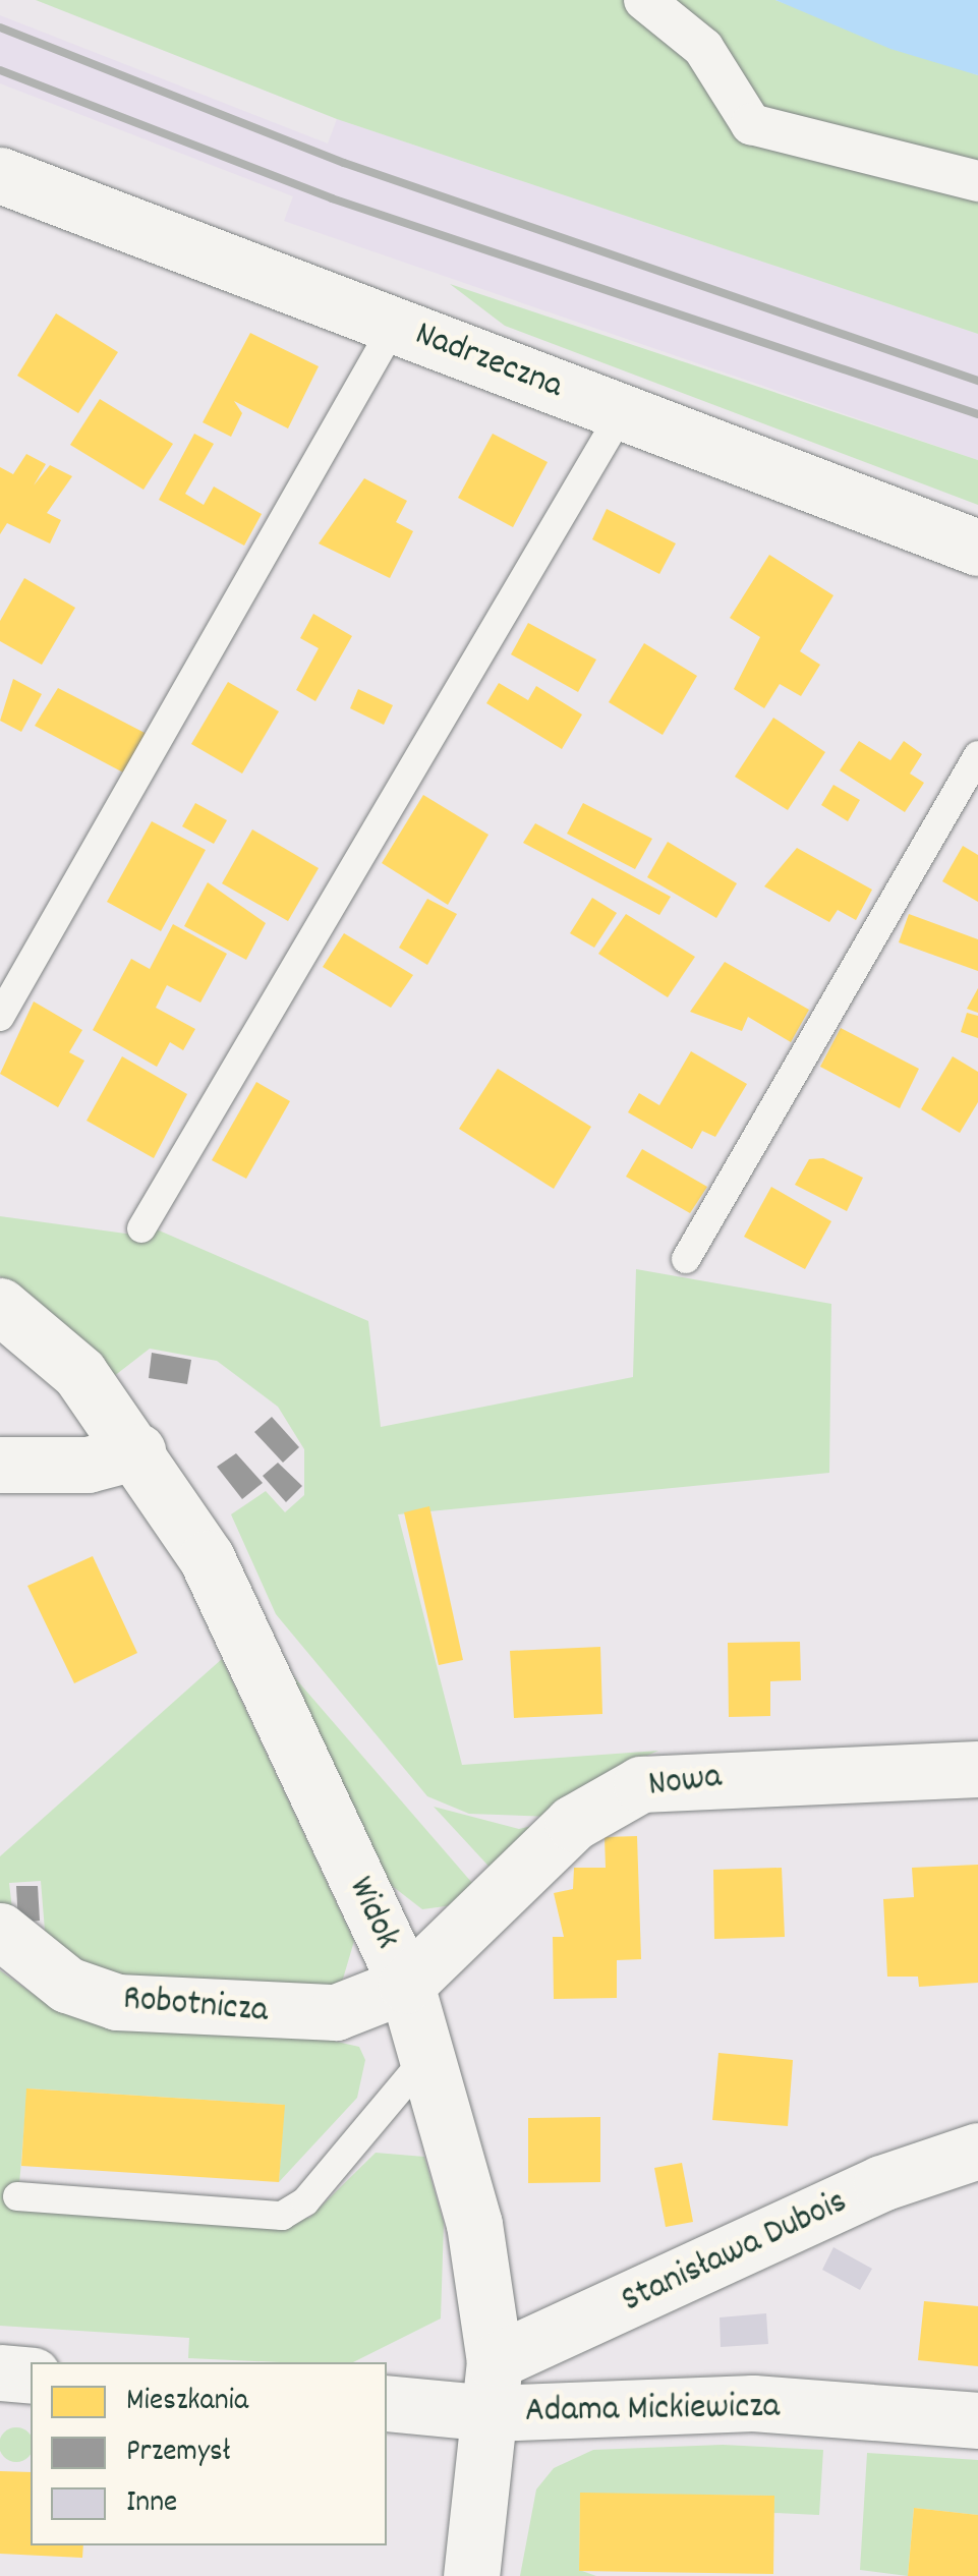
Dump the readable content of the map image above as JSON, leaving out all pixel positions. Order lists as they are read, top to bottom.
{
  "streets": {
    "street": [
      "Nadrzeczna",
      "Nowa",
      "Widok",
      "Robotnicza",
      "Stanisława Dubois",
      "Adama Mickiewicza"
    ]
  },
  "crossings": [
    ["Nowa", "Widok"],
    ["Nowa", "Robotnicza"],
    ["Widok", "Robotnicza"],
    ["Widok", "Stanisława Dubois"],
    ["Widok", "Adama Mickiewicza"],
    ["Stanisława Dubois", "Adama Mickiewicza"]
  ],
  "legend": ["Mieszkania", "Przemysł", "Inne"]
}
